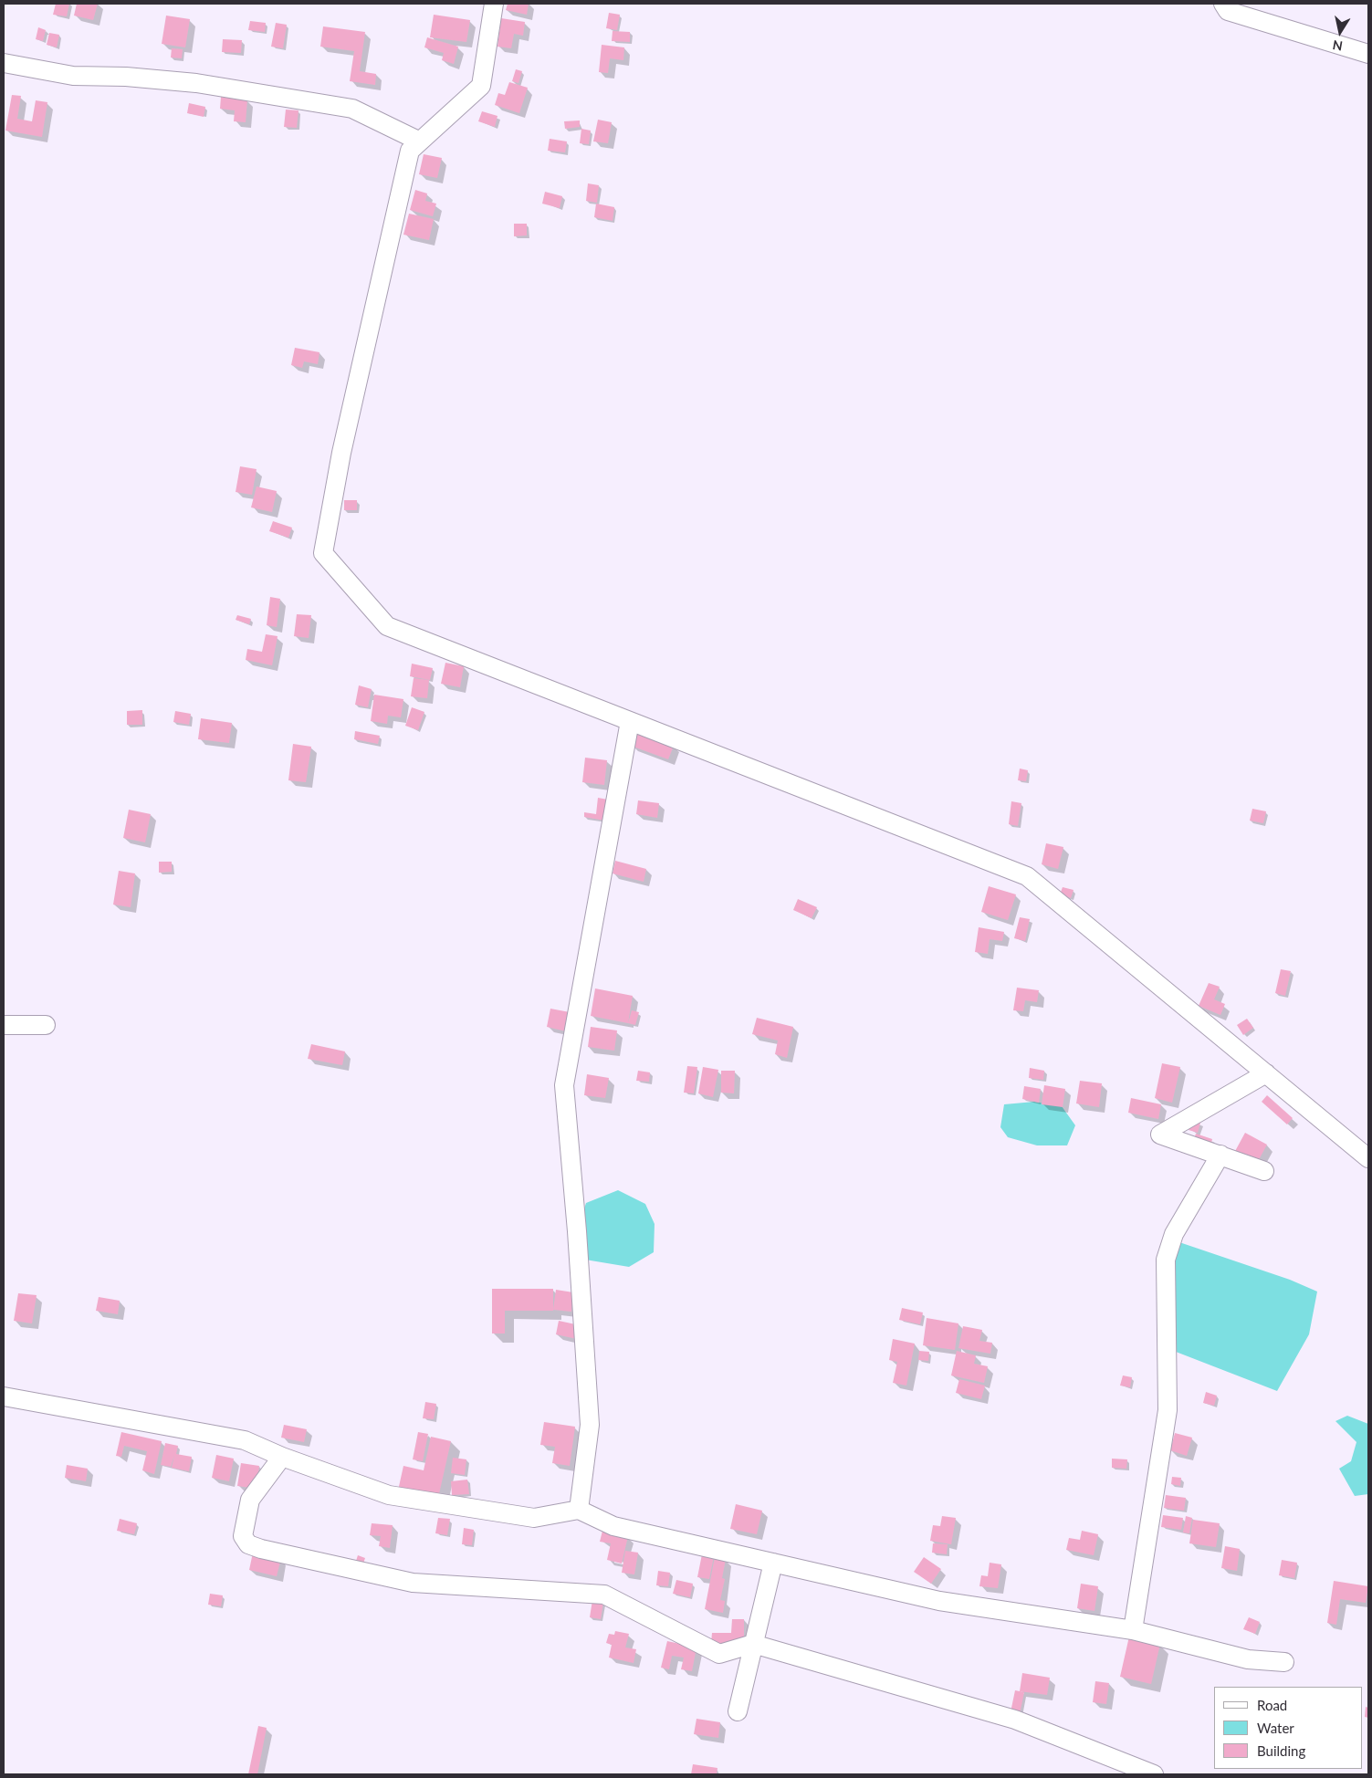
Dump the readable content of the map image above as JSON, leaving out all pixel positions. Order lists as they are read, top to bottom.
{
  "legend": ["Road", "Water", "Building"],
  "north": "bottom"
}
